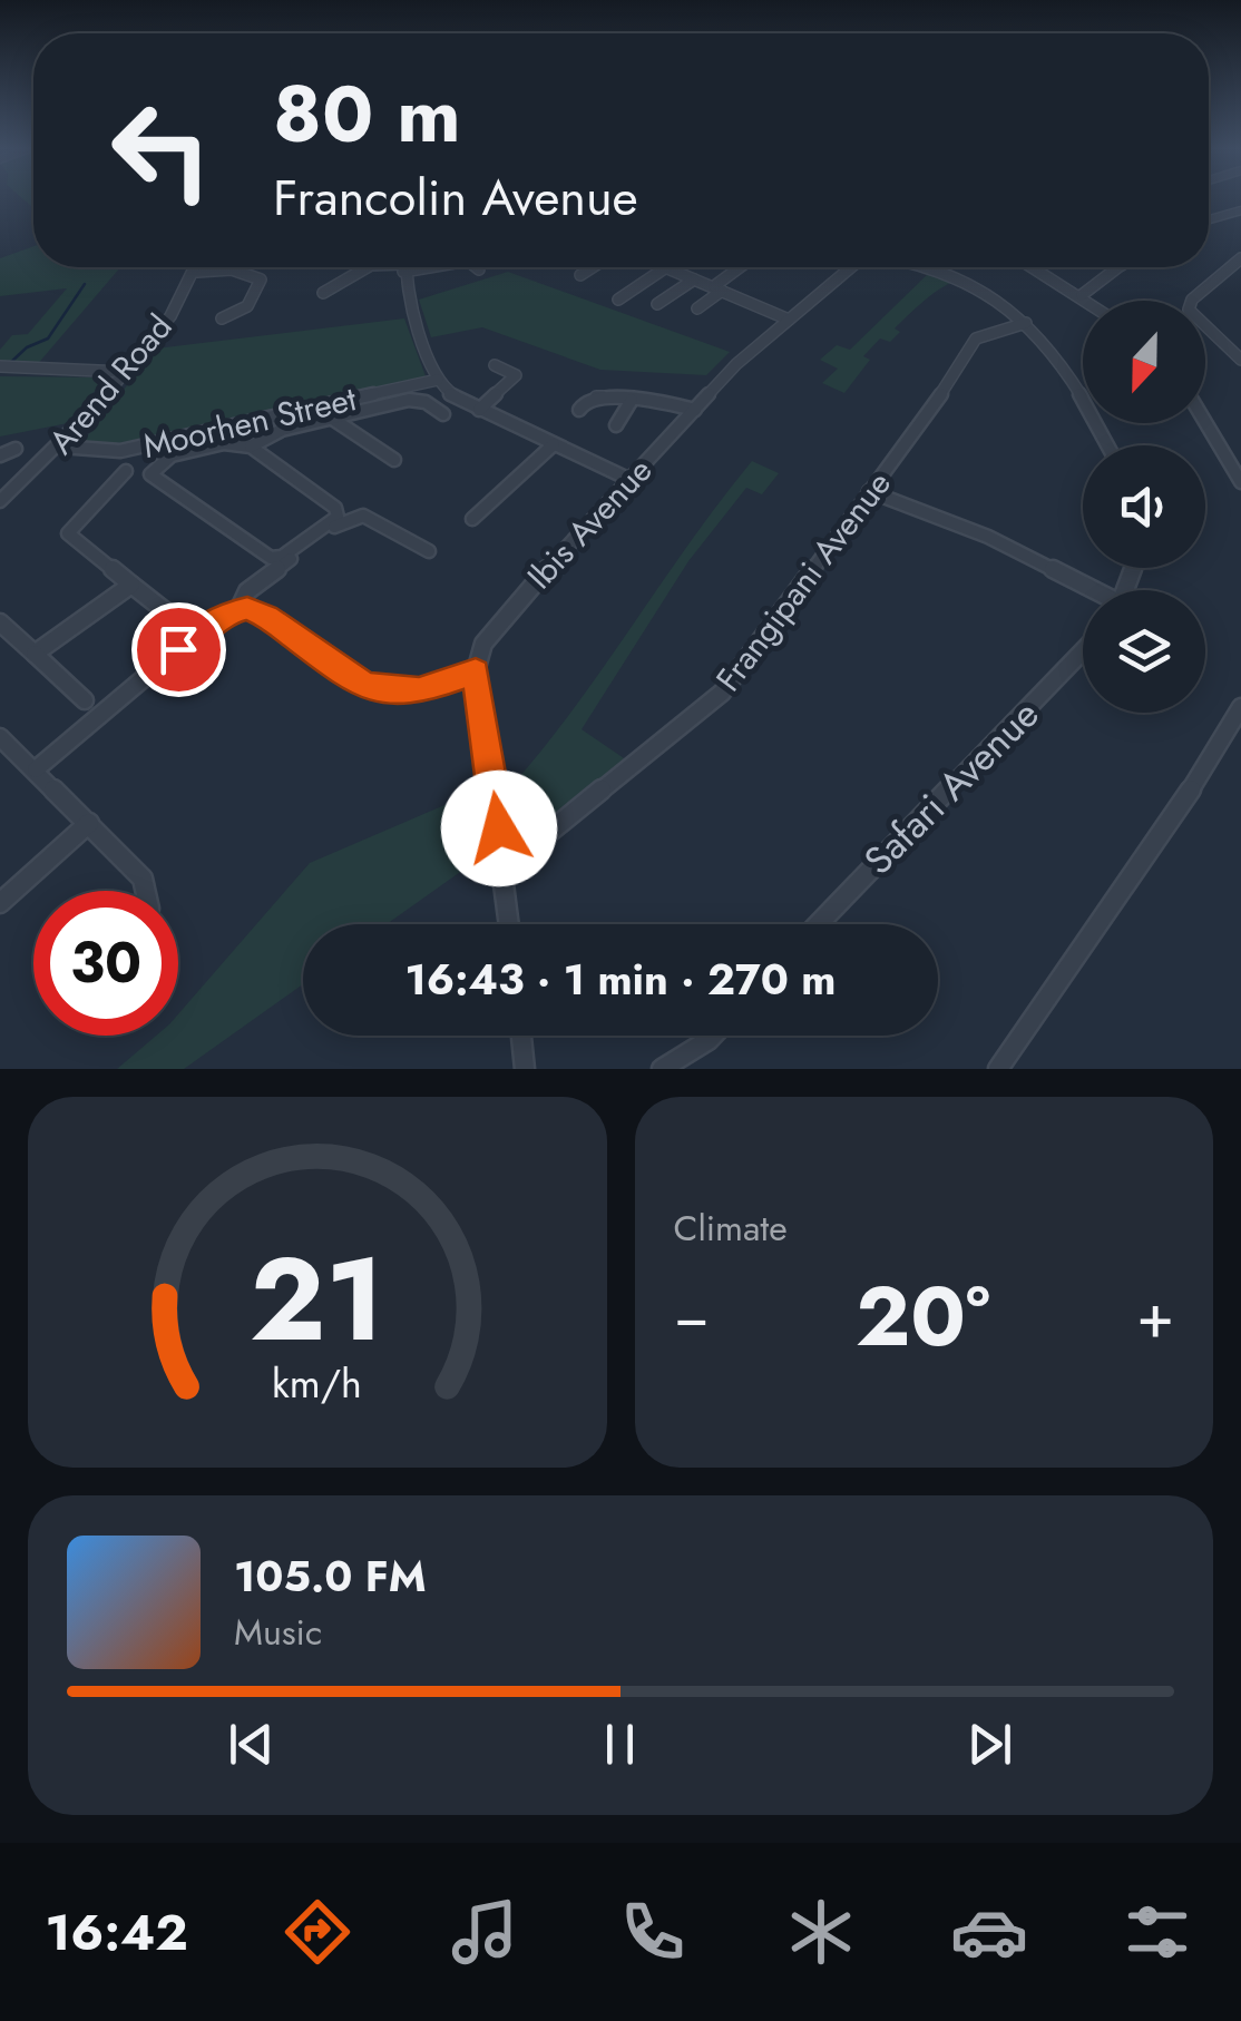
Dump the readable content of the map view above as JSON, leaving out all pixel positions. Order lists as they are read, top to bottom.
{
  "streets": {
    "street": [
      "Arend Road",
      "Moorhen Street",
      "Ibis Avenue",
      "Frangipani Avenue",
      "Safari Avenue"
    ]
  },
  "crossings": [
    ["Arend Road", "Moorhen Street"]
  ],
  "north": "bottom",
  "page": {
    "turn": ["80 m", "Francolin Avenue"],
    "limit": "30",
    "trip": "16:43 · 1 min · 270 m",
    "tile": "Climate",
    "heat": ["−", "20°", "+"],
    "song": ["105.0 FM", "Music"],
    "tabs": "16:42",
    "gauge": ["21", "km/h"]
  }
}
